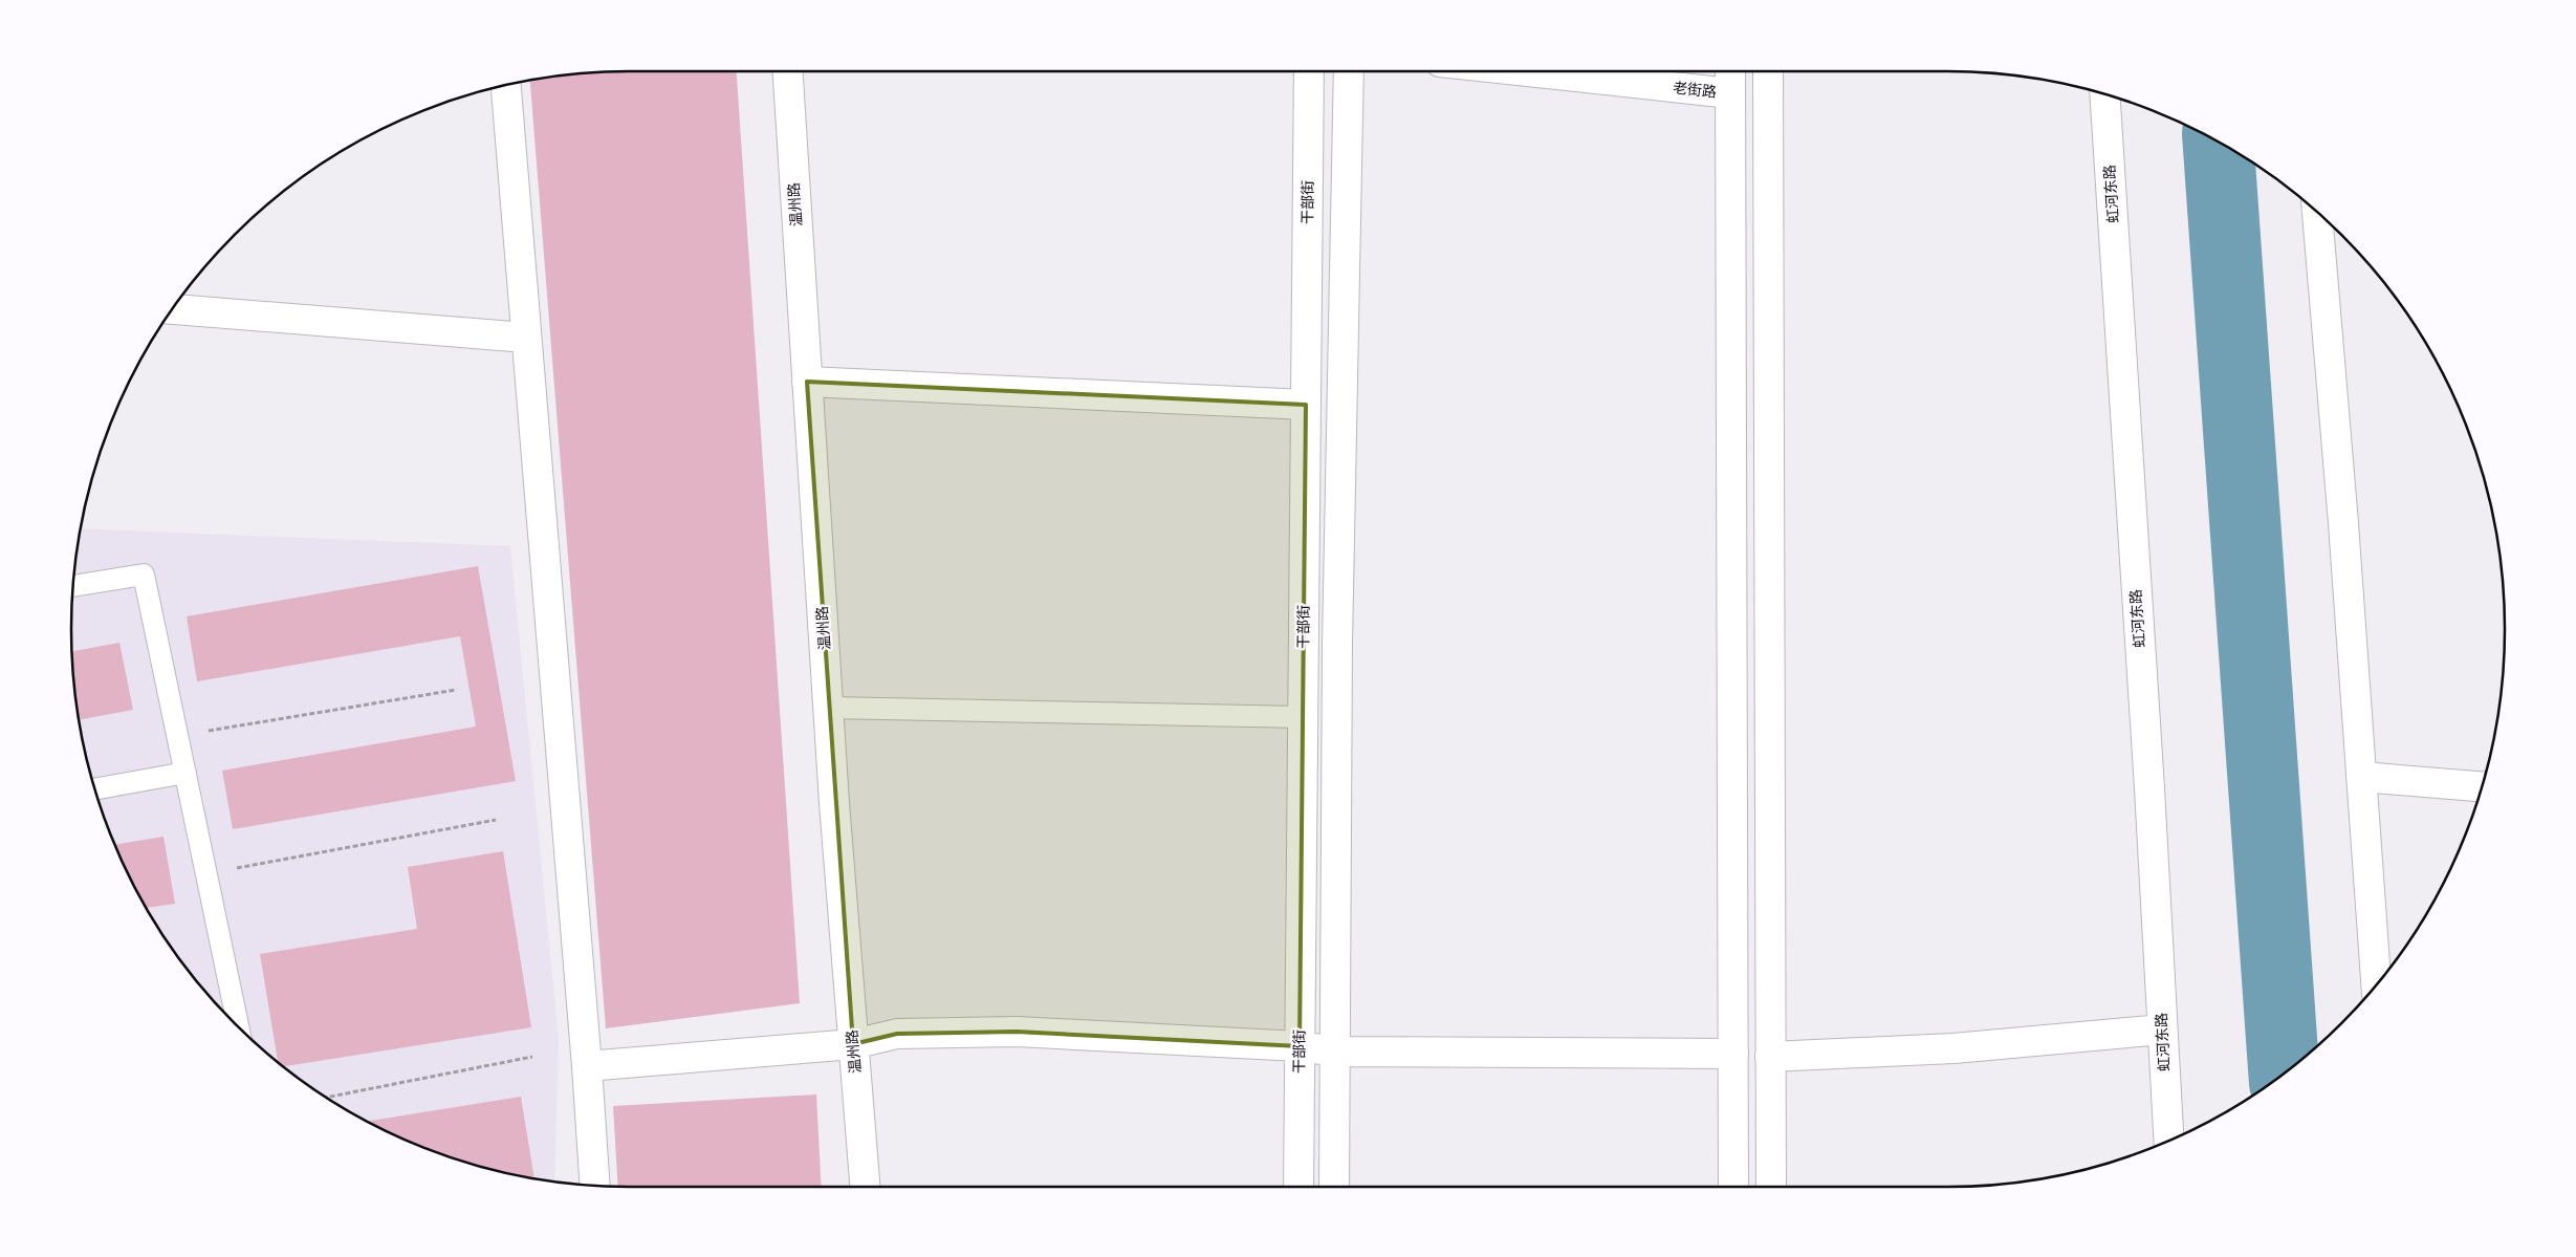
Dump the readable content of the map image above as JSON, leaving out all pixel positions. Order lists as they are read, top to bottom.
{
  "streets": {
    "street": [
      "老街路",
      "虹河东路",
      "干部街",
      "温州路"
    ]
  }
}
